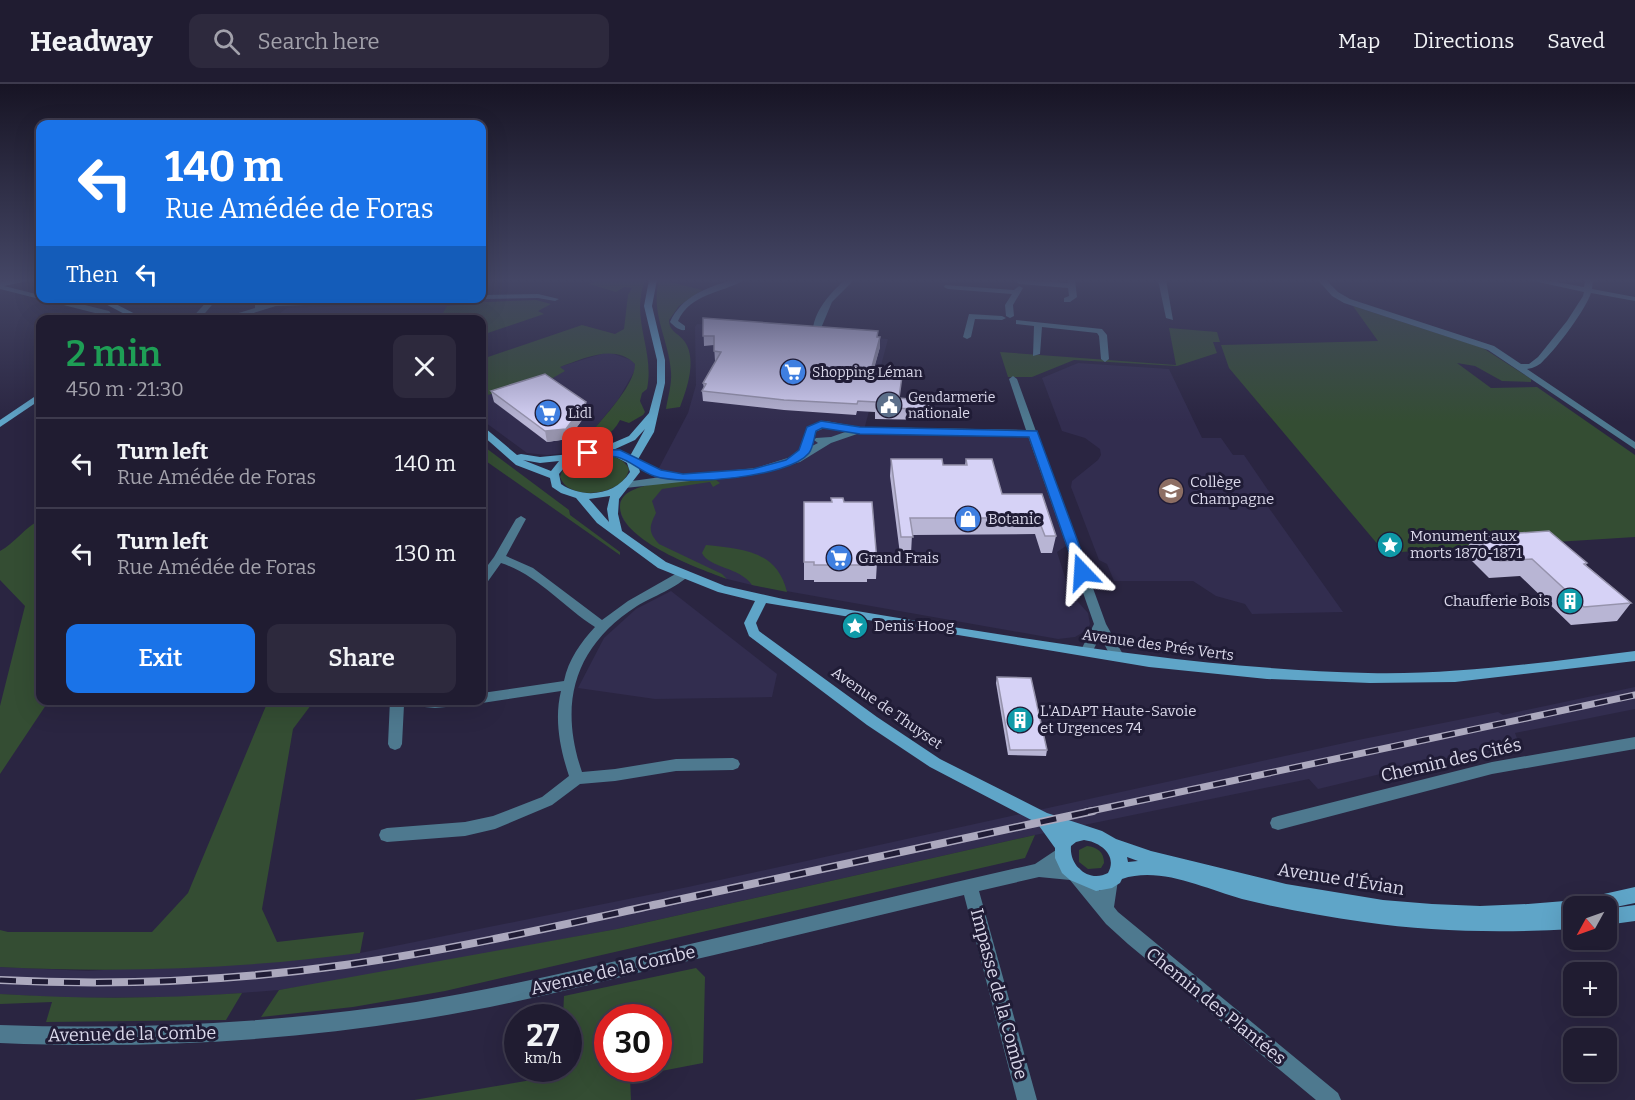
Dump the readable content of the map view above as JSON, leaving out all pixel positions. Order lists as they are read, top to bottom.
{
  "streets": {
    "main road": ["Avenue des Prés Verts", "Avenue de Thuyset", "Avenue d'Évian"],
    "street": [
      "Chemin des Cités",
      "Avenue de la Combe",
      "Impasse de la Combe",
      "Chemin des Plantées"
    ]
  },
  "crossings": [
    ["Avenue des Prés Verts", "Avenue de Thuyset"],
    ["Avenue de Thuyset", "Avenue d'Évian"],
    ["Avenue de Thuyset", "Avenue de la Combe"],
    ["Avenue de Thuyset", "Chemin des Plantées"],
    ["Avenue d'Évian", "Avenue de la Combe"],
    ["Avenue d'Évian", "Chemin des Plantées"],
    ["Avenue de la Combe", "Impasse de la Combe"],
    ["Avenue de la Combe", "Chemin des Plantées"]
  ],
  "places": {
    "supermarket": ["Shopping Léman", "Lidl", "Grand Frais"],
    "public building": ["Gendarmerie nationale"],
    "school or university": ["Collège Champagne"],
    "shop": ["Botanic"],
    "place": ["Monument aux morts 1870-1871", "Denis Hoog"],
    "building": ["Chaufferie Bois", "L'ADAPT Haute-Savoie et Urgences 74"]
  },
  "north": "bottom left",
  "page": {
    "header": "Headway",
    "search": "Search here",
    "nav": ["Map", "Directions", "Saved"],
    "turn": ["140 m", "Rue Amédée de Foras"],
    "then": "Then",
    "heading": ["2 min", "450 m · 21:30"],
    "list": [
      {
        "name": "Turn left",
        "note": "Rue Amédée de Foras",
        "value": "140 m"
      },
      {
        "name": "Turn left",
        "note": "Rue Amédée de Foras",
        "value": "130 m"
      }
    ],
    "buttons": ["Exit", "Share"],
    "map_buttons": ["+", "−"],
    "speed": "27 km/h",
    "limit": "30"
  }
}
